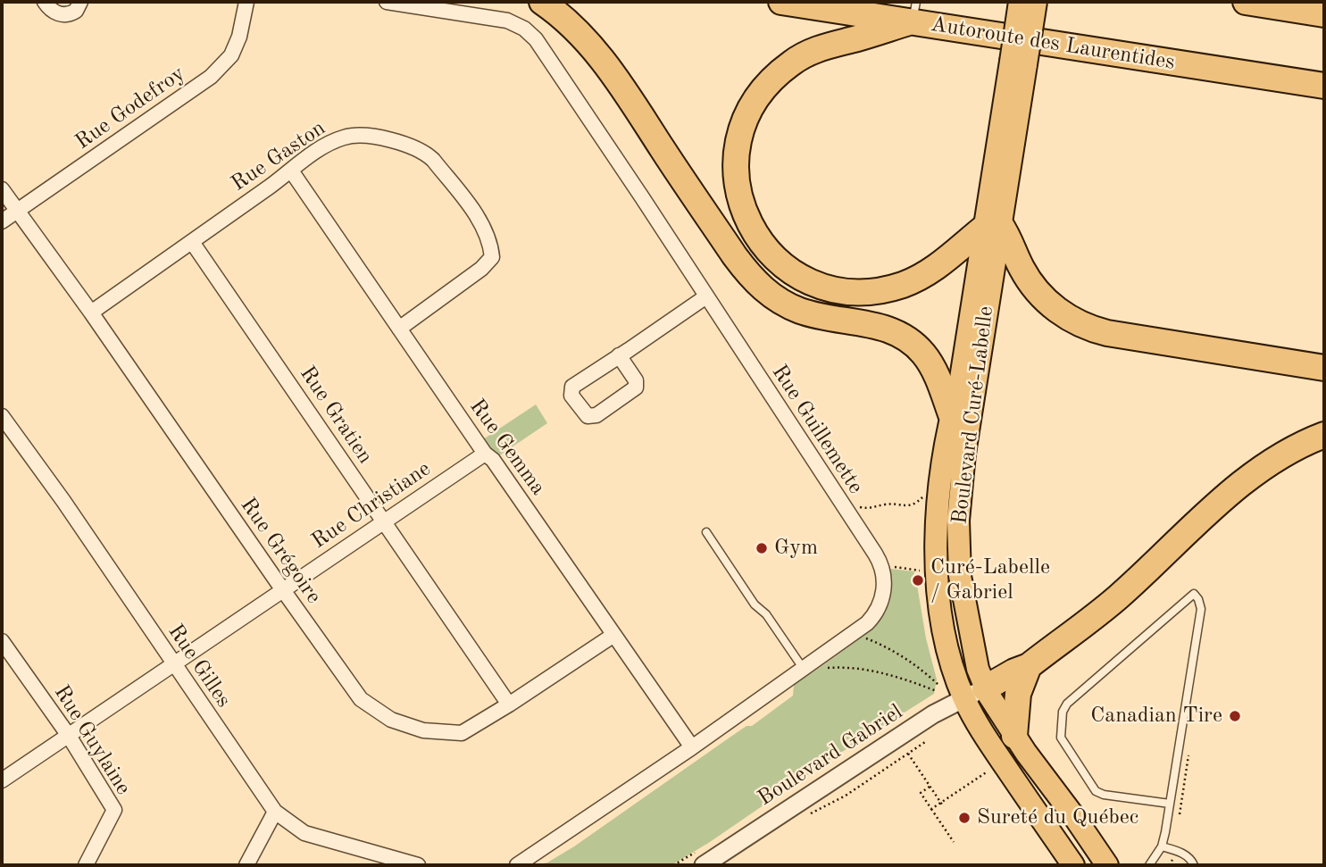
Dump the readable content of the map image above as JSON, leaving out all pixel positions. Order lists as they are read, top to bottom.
{
  "streets": {
    "highway": ["Autoroute des Laurentides"],
    "main road": ["Boulevard Curé-Labelle"],
    "street": [
      "Rue Godefroy",
      "Rue Gaston",
      "Rue Gratien",
      "Rue Guillemette",
      "Rue Gemma",
      "Rue Christiane",
      "Rue Grégoire",
      "Rue Gilles",
      "Rue Guylaine",
      "Boulevard Gabriel"
    ]
  },
  "crossings": [
    ["Rue Godefroy", "Rue Grégoire"],
    ["Rue Gaston", "Rue Gratien"],
    ["Rue Gaston", "Rue Gemma"],
    ["Rue Gaston", "Rue Grégoire"],
    ["Rue Gratien", "Rue Christiane"],
    ["Rue Gratien", "Rue Grégoire"],
    ["Boulevard Curé-Labelle", "Boulevard Gabriel"],
    ["Rue Guillemette", "Rue Gemma"],
    ["Rue Gemma", "Rue Christiane"],
    ["Rue Gemma", "Rue Grégoire"],
    ["Rue Christiane", "Rue Grégoire"],
    ["Rue Christiane", "Rue Gilles"],
    ["Rue Christiane", "Rue Guylaine"]
  ],
  "places": [
    "Gym",
    "Curé-Labelle / Gabriel",
    "Canadian Tire",
    "Sureté du Québec"
  ]
}
